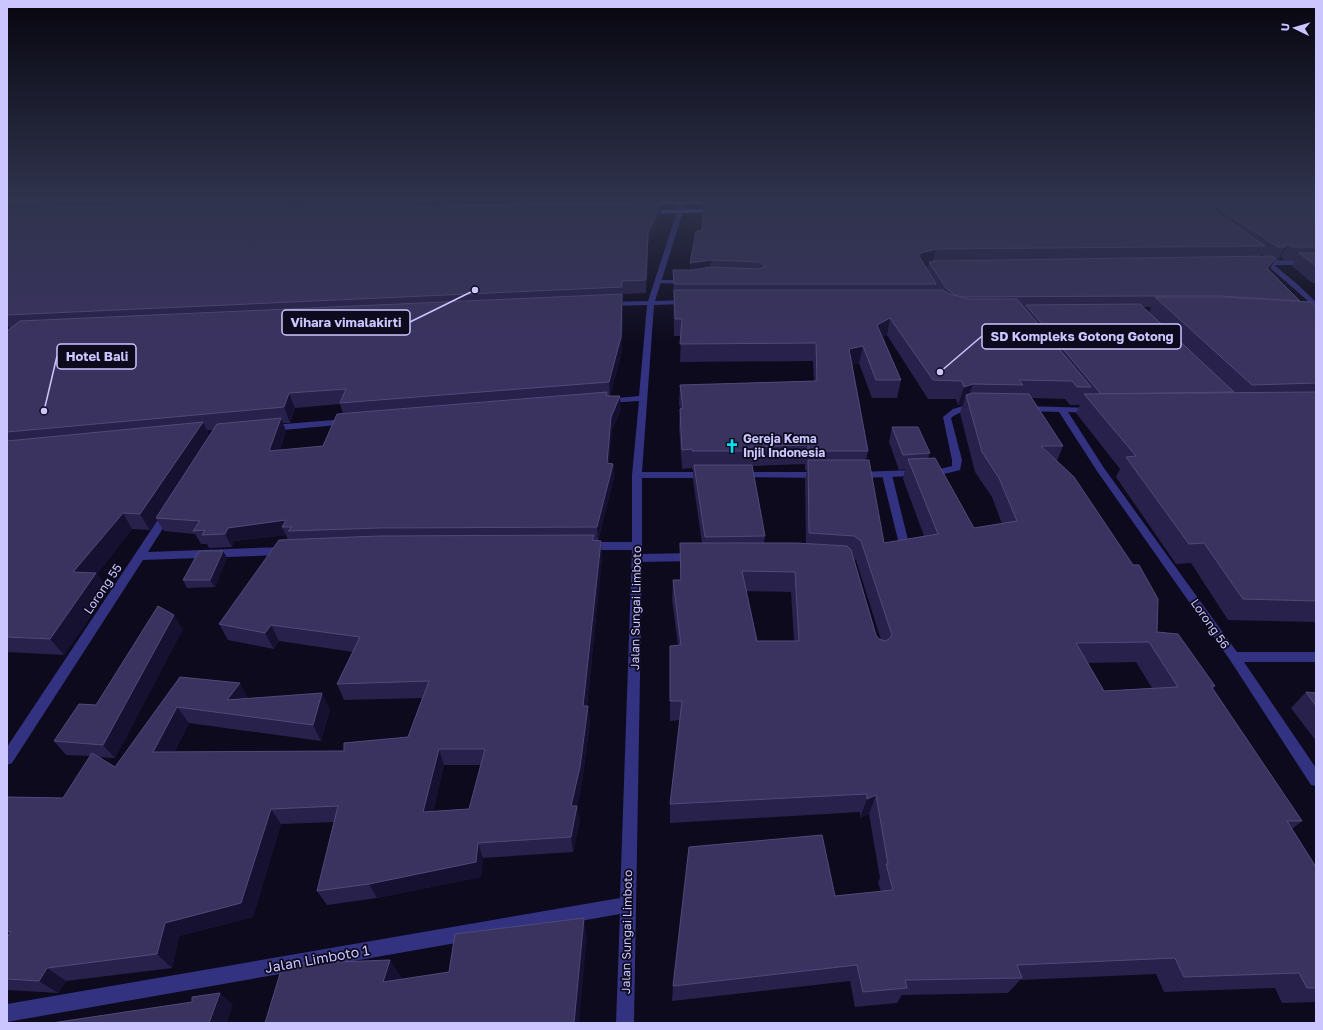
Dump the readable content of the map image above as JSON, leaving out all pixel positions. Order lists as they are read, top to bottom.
{
  "streets": {
    "street": [
      "Lorong 55",
      "Jalan Sungai Limboto",
      "Lorong 56",
      "Jalan Limboto 1"
    ]
  },
  "crossings": [
    ["Jalan Sungai Limboto", "Jalan Limboto 1"]
  ],
  "places": {
    "other": ["Vihara vimalakirti", "SD Kompleks Gotong Gotong", "Hotel Bali"],
    "church": ["Gereja Kema Injil Indonesia"]
  },
  "north": "left"
}
